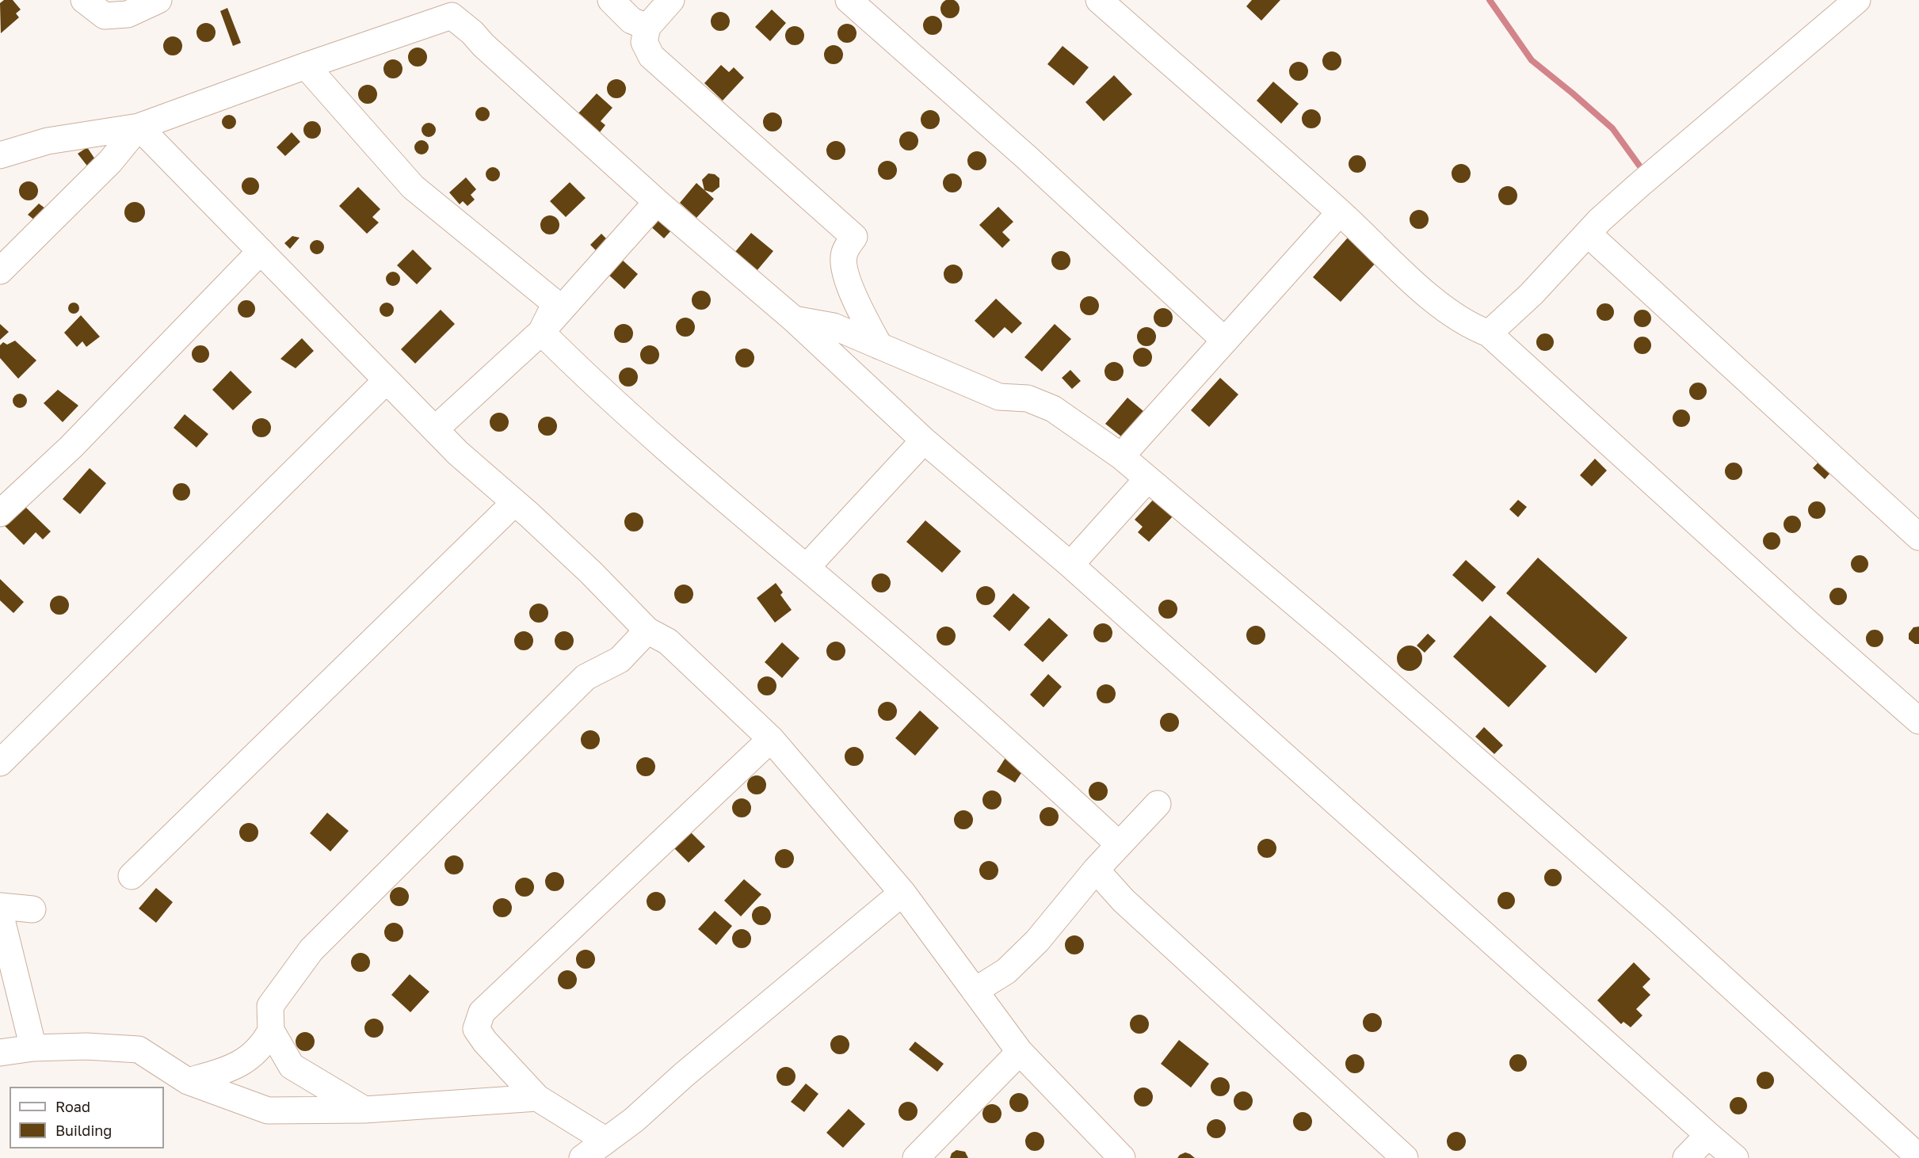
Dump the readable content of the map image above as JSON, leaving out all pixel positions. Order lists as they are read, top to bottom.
{
  "legend": ["Road", "Building"]
}
